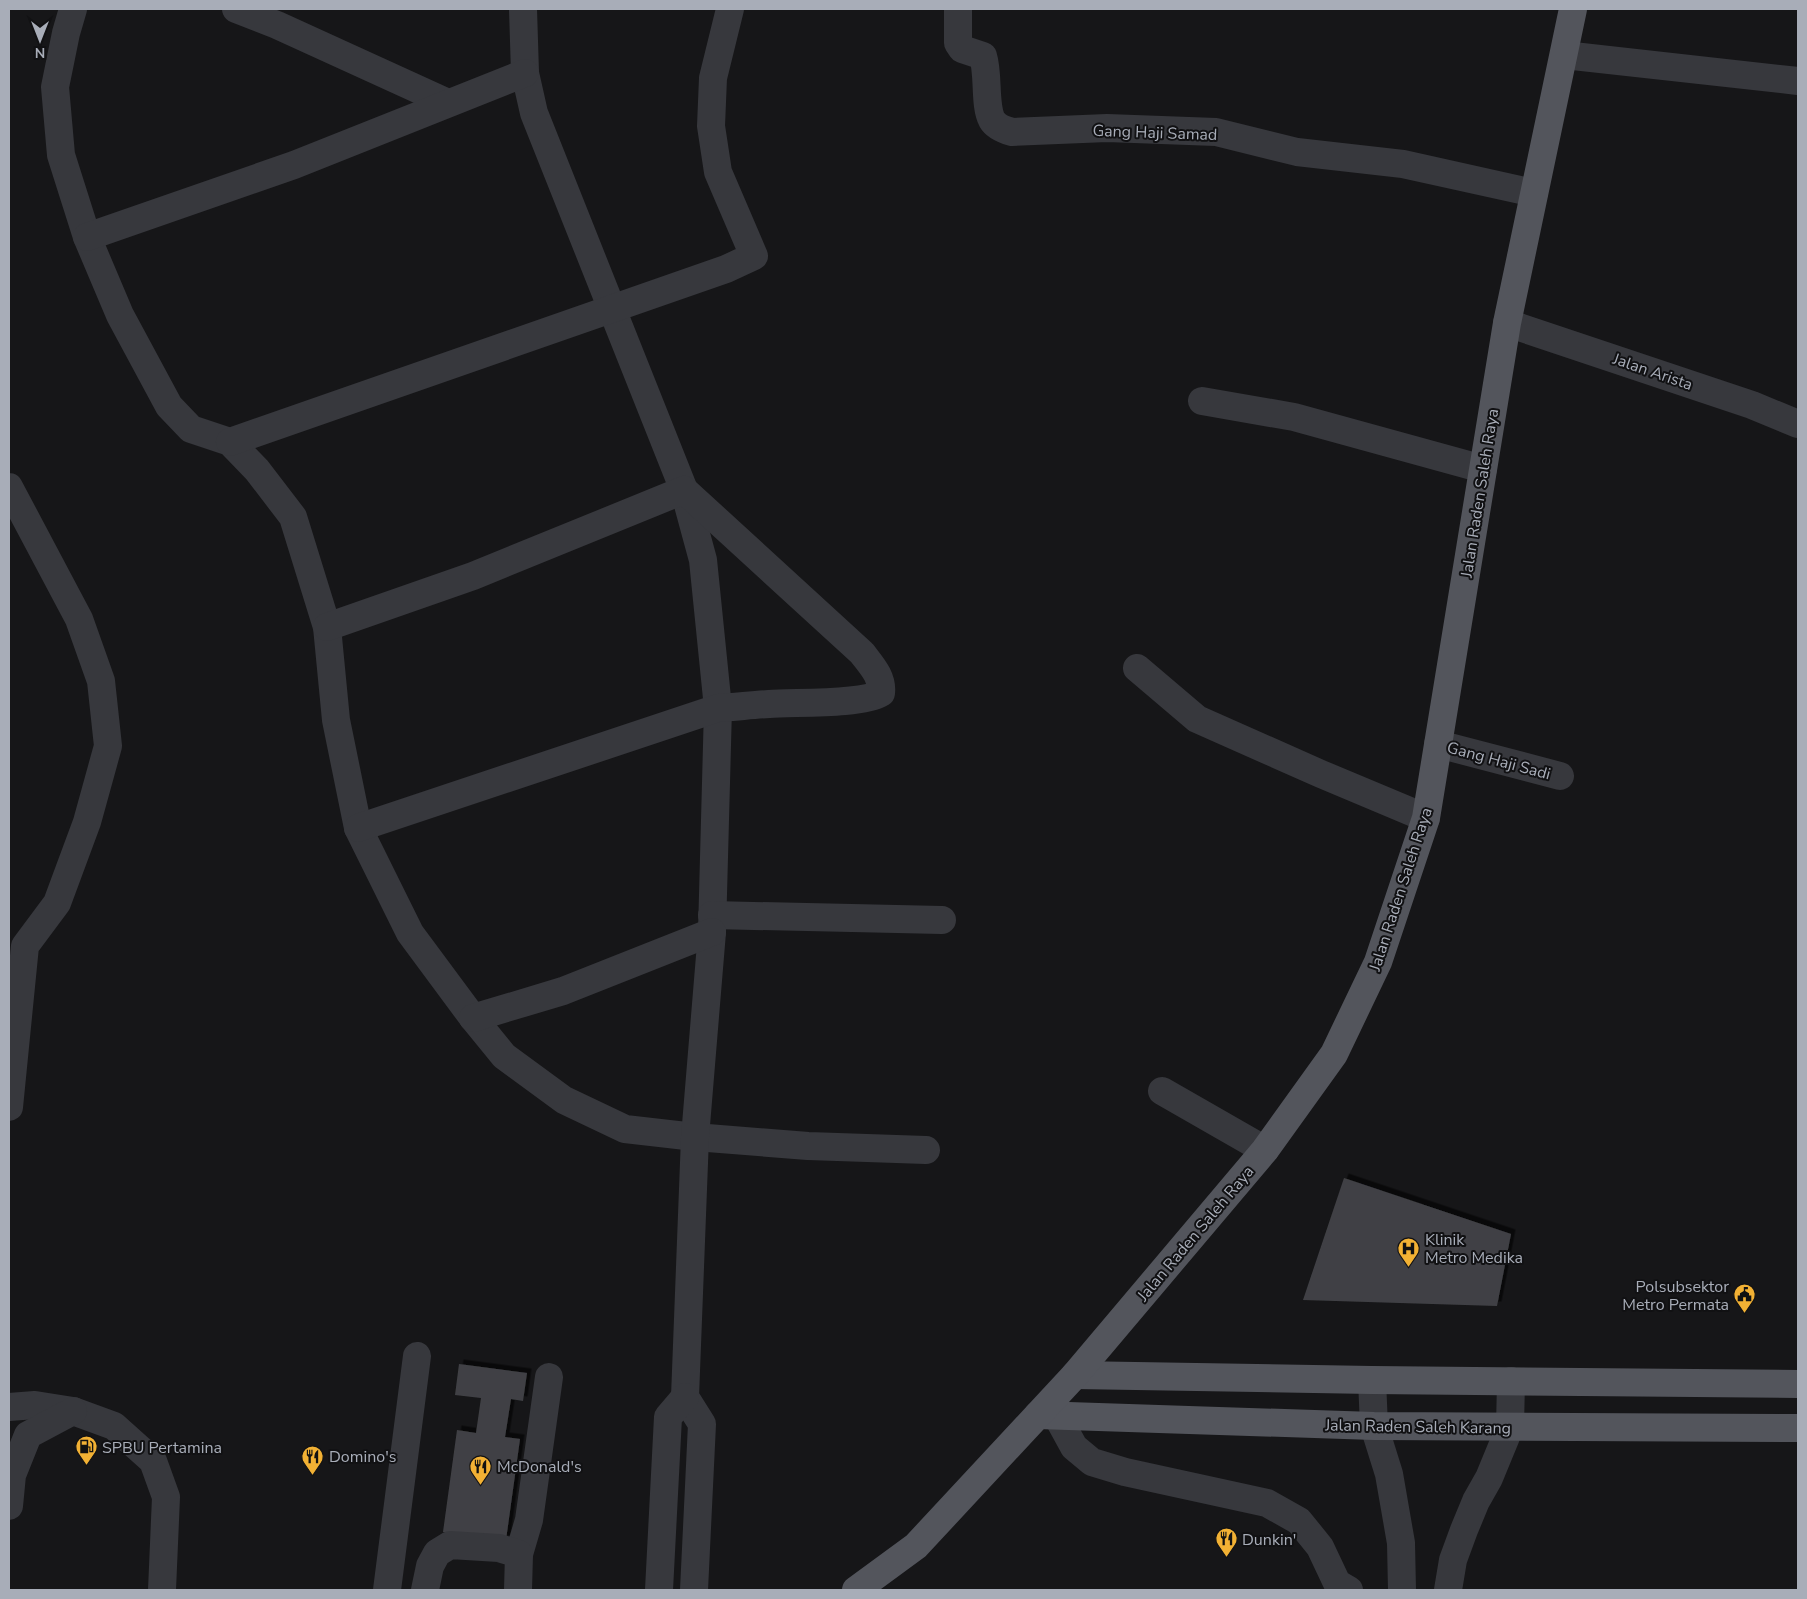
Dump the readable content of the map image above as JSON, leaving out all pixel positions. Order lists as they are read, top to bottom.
{
  "streets": {
    "main road": ["Jalan Raden Saleh Raya", "Jalan Raden Saleh Karang"],
    "street": ["Gang Haji Samad", "Jalan Arista", "Gang Haji Sadi"]
  },
  "crossings": [
    ["Gang Haji Samad", "Jalan Raden Saleh Raya"],
    ["Jalan Arista", "Jalan Raden Saleh Raya"],
    ["Jalan Raden Saleh Raya", "Gang Haji Sadi"],
    ["Jalan Raden Saleh Raya", "Jalan Raden Saleh Karang"]
  ],
  "places": {
    "hospital": ["Klinik Metro Medika"],
    "public building": ["Polsubsektor Metro Permata"],
    "fuel station": ["SPBU Pertamina"],
    "restaurant": ["Domino's", "McDonald's", "Dunkin'"]
  },
  "north": "bottom"
}
